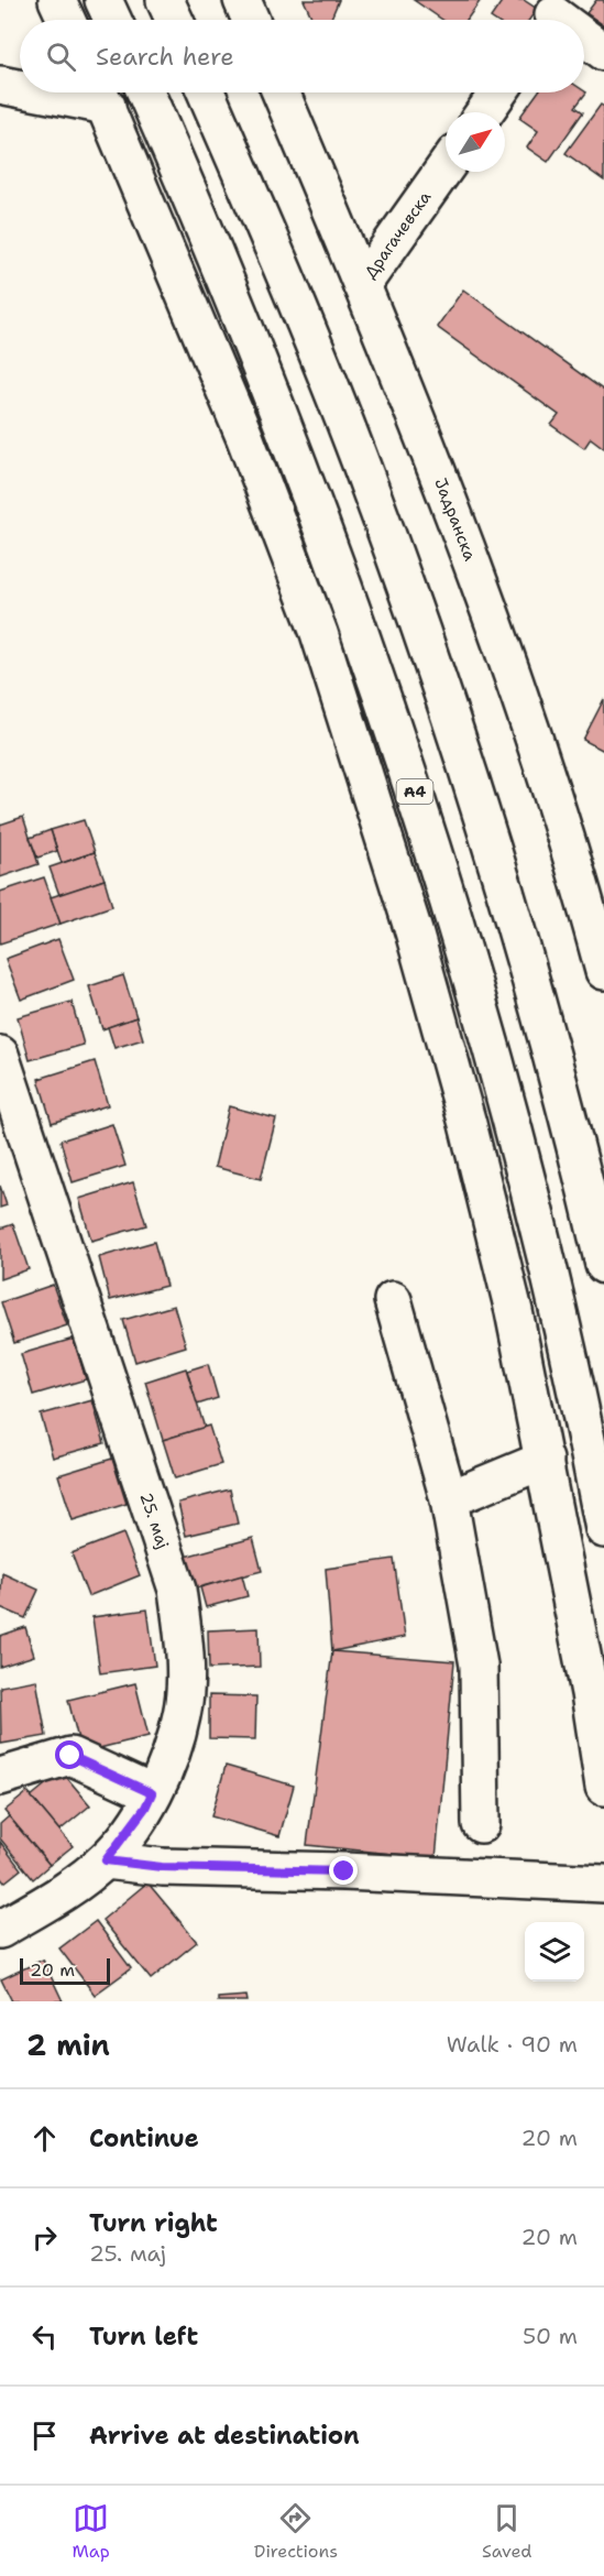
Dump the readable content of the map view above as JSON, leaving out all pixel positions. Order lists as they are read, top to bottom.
{
  "streets": {
    "main road": [
      "Драгачевска",
      "Јадранска",
      "A4",
      "25. мај"
    ]
  },
  "crossings": [
    ["Драгачевска", "Јадранска"]
  ],
  "scale_bar": "20 m",
  "north": "top right",
  "page": {
    "search": "Search here",
    "scale": "20 m",
    "heading": ["2 min", "Walk · 90 m"],
    "list": [
      ["Continue", "20 m"],
      ["Turn right", "25. мај", "20 m"],
      ["Turn left", "50 m"],
      "Arrive at destination"
    ],
    "nav": ["Map", "Directions", "Saved"]
  }
}
